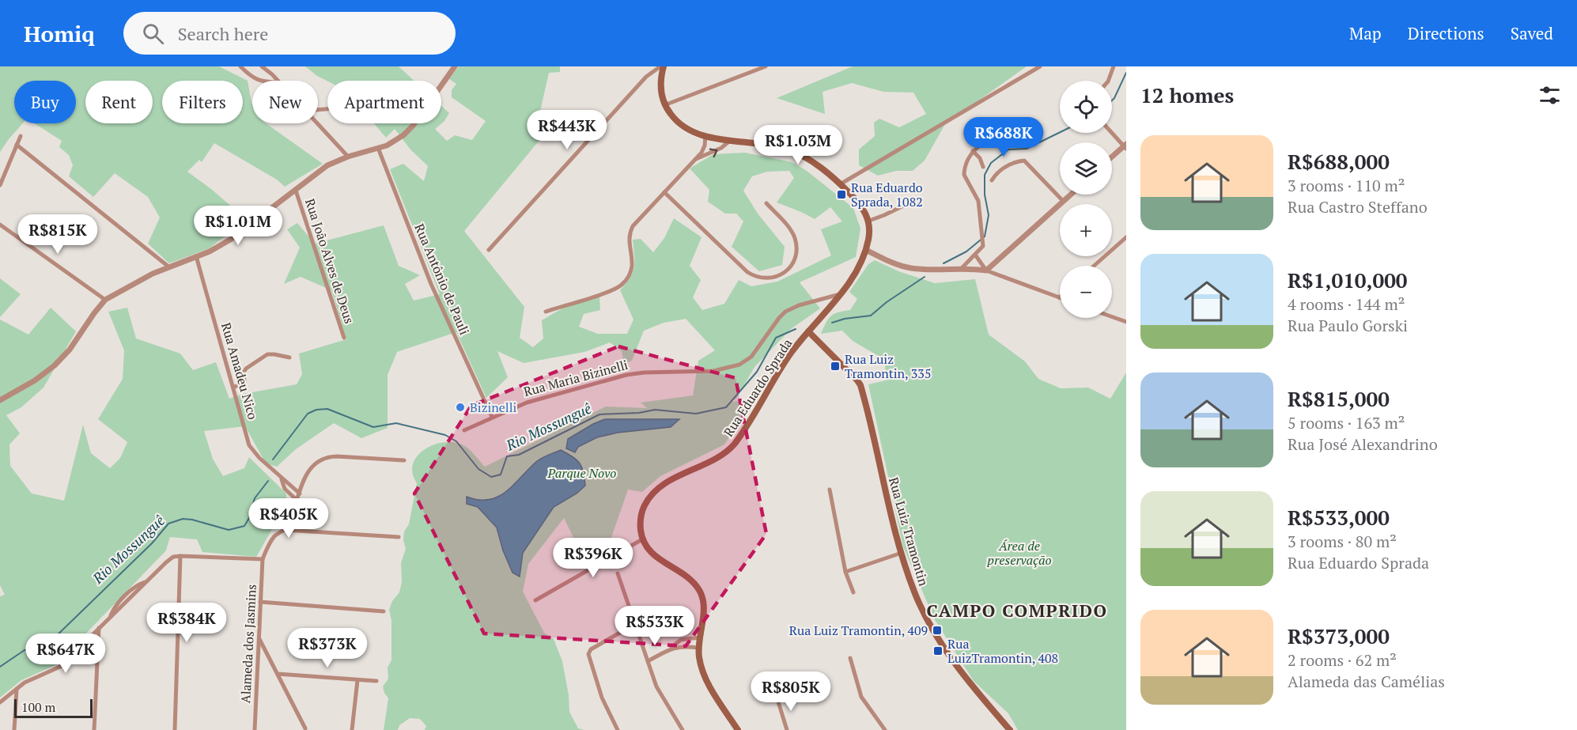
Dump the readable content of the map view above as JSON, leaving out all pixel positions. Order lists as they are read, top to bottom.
{
  "streets": {
    "main road": ["Rua Eduardo Sprada", "Rua Luiz Tramontin"],
    "street": [
      "Rua João Alves de Deus",
      "Rua Antônio de Pauli",
      "Rua Amadeu Nico",
      "Rua Maria Bizinelli",
      "Alameda dos Jasmins"
    ]
  },
  "crossings": [
    ["Rua Antônio de Pauli", "Rua Maria Bizinelli"],
    ["Rua Maria Bizinelli", "Rua Eduardo Sprada"],
    ["Rua Eduardo Sprada", "Rua Luiz Tramontin"]
  ],
  "districts": ["CAMPO COMPRIDO"],
  "water": ["Rio Mossunguê"],
  "parks": ["Parque Novo", "Área de preservação"],
  "places": {
    "transit": [
      "Rua Eduardo Sprada, 1082",
      "Rua Luiz Tramontin, 335",
      "Rua Luiz Tramontin, 409",
      "Rua LuizTramontin, 408"
    ],
    "other": ["Bizinelli"]
  },
  "scale_bar": "100 m",
  "page": {
    "header": "Homiq",
    "search": "Search here",
    "nav": ["Map", "Directions", "Saved"],
    "heading": "12 homes",
    "map_buttons": ["+", "−"],
    "chip": [
      "Buy",
      "Rent",
      "Filters",
      "New",
      "Apartment"
    ],
    "price": [
      "R$443K",
      "R$688K",
      "R$1.03M",
      "R$1.01M",
      "R$815K",
      "R$405K",
      "R$396K",
      "R$384K",
      "R$533K",
      "R$373K",
      "R$647K",
      "R$805K"
    ],
    "list": [
      {
        "name": "R$688,000",
        "note": "3 rooms · 110 m² · Rua Castro Steffano"
      },
      {
        "name": "R$1,010,000",
        "note": "4 rooms · 144 m² · Rua Paulo Gorski"
      },
      {
        "name": "R$815,000",
        "note": "5 rooms · 163 m² · Rua José Alexandrino"
      },
      {
        "name": "R$533,000",
        "note": "3 rooms · 80 m² · Rua Eduardo Sprada"
      },
      {
        "name": "R$373,000",
        "note": "2 rooms · 62 m² · Alameda das Camélias"
      }
    ],
    "scale": "100 m"
  }
}
